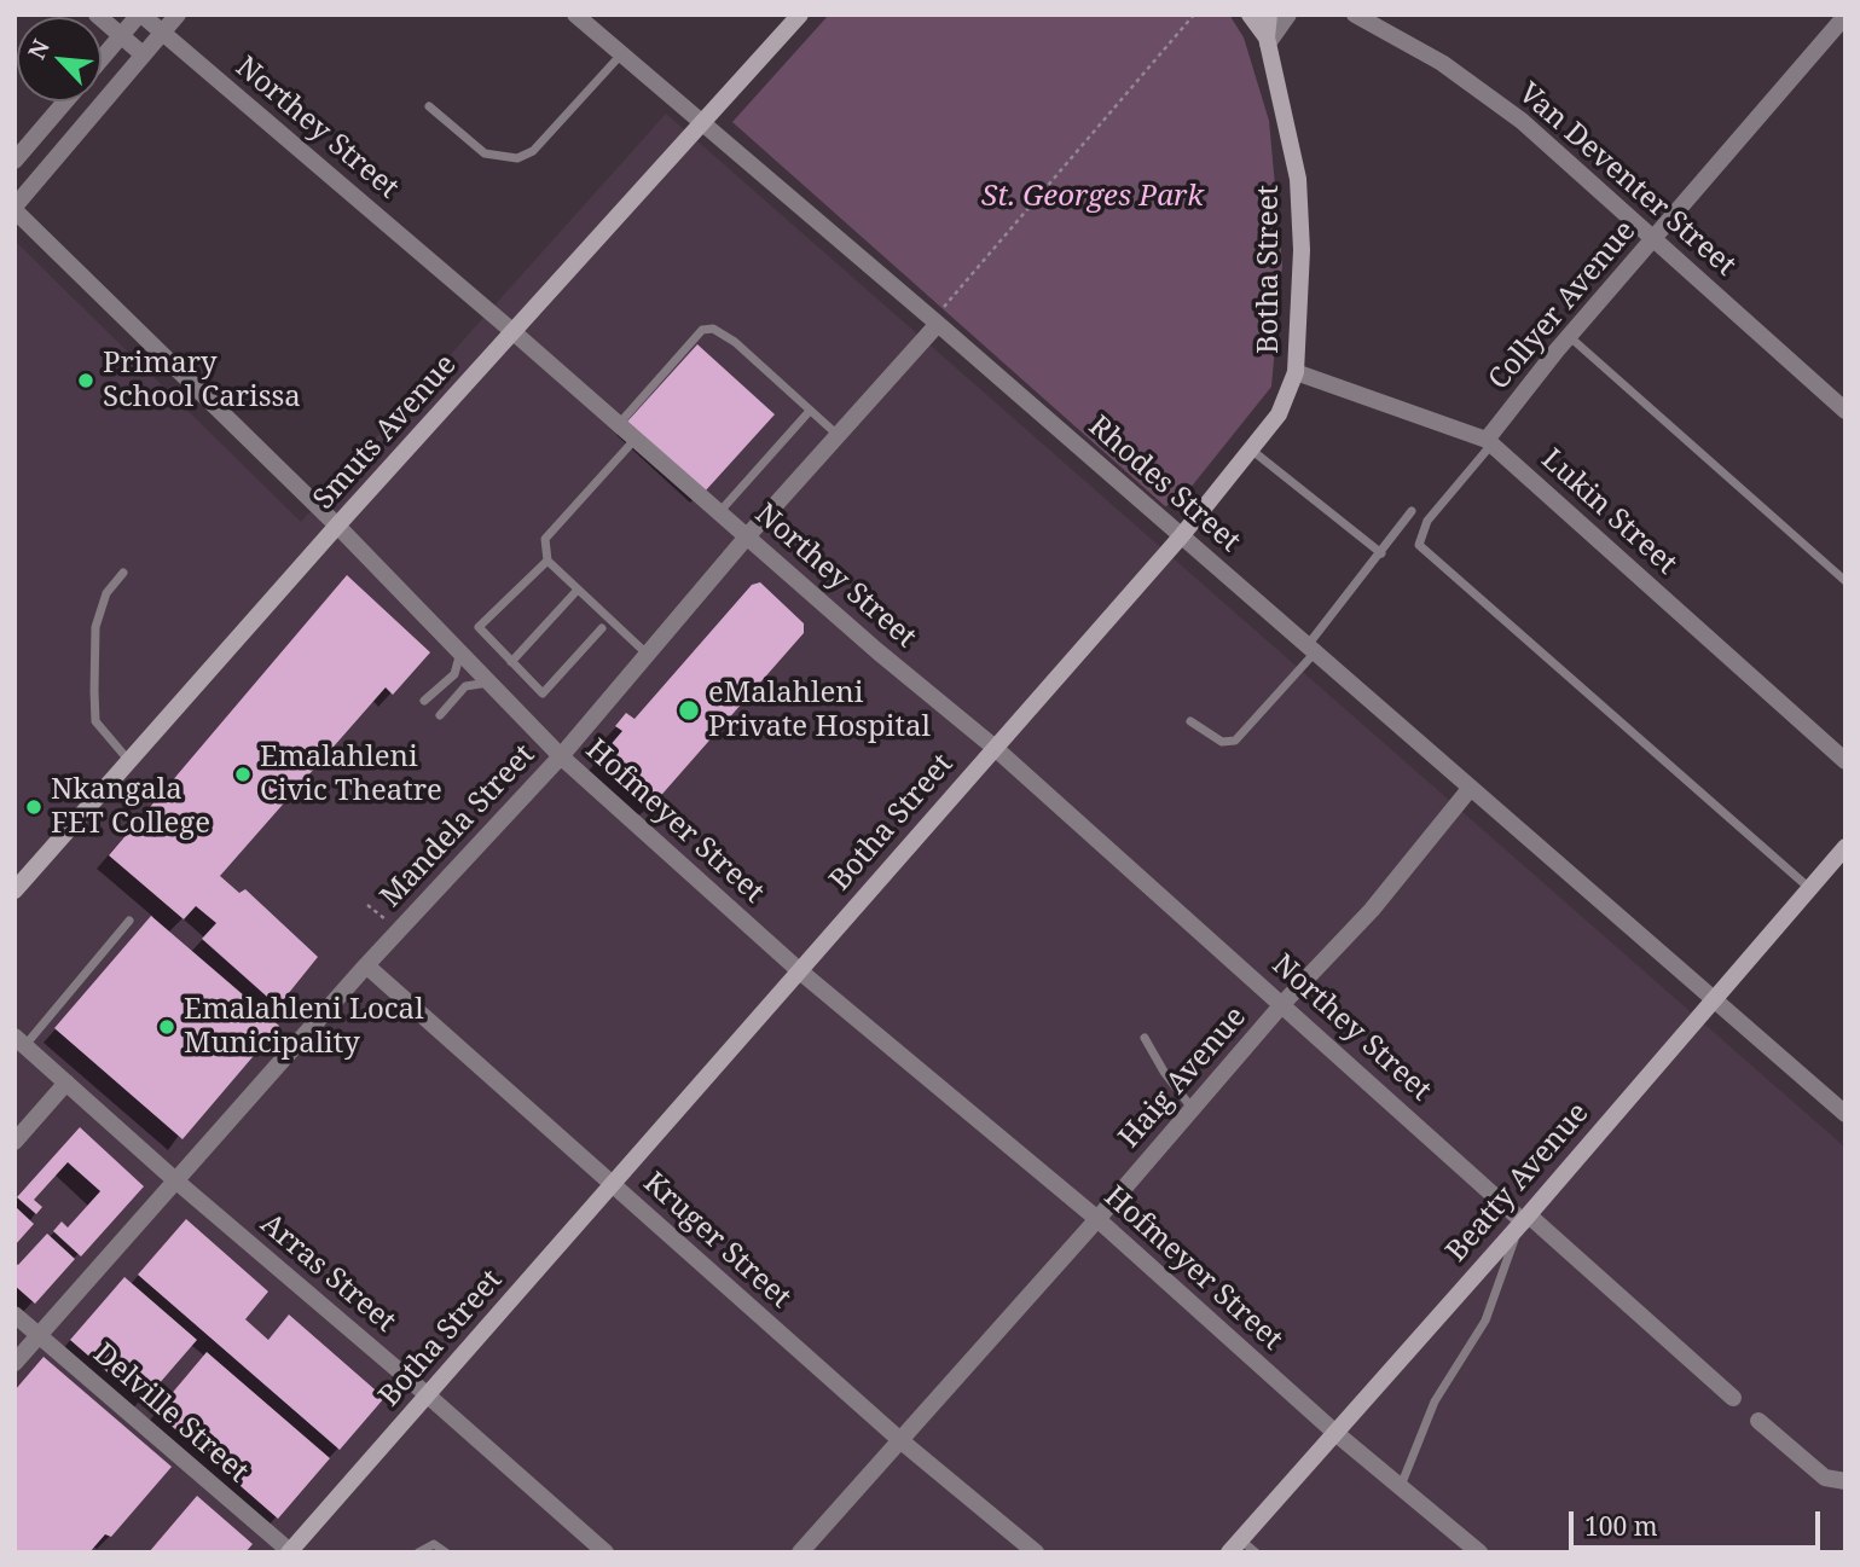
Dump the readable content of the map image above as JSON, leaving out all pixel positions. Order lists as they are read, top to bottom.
{
  "streets": {
    "main road": ["Botha Street", "Smuts Avenue", "Beatty Avenue"],
    "street": [
      "Northey Street",
      "Van Deventer Street",
      "Collyer Avenue",
      "Rhodes Street",
      "Lukin Street",
      "Hofmeyer Street",
      "Mandela Street",
      "Haig Avenue",
      "Kruger Street",
      "Arras Street",
      "Delville Street"
    ]
  },
  "crossings": [
    ["Northey Street", "Botha Street"],
    ["Northey Street", "Smuts Avenue"],
    ["Northey Street", "Mandela Street"],
    ["Northey Street", "Haig Avenue"],
    ["Northey Street", "Beatty Avenue"],
    ["Van Deventer Street", "Collyer Avenue"],
    ["Botha Street", "Rhodes Street"],
    ["Botha Street", "Lukin Street"],
    ["Botha Street", "Hofmeyer Street"],
    ["Botha Street", "Kruger Street"],
    ["Botha Street", "Arras Street"],
    ["Botha Street", "Delville Street"],
    ["Collyer Avenue", "Lukin Street"],
    ["Smuts Avenue", "Rhodes Street"],
    ["Smuts Avenue", "Hofmeyer Street"],
    ["Rhodes Street", "Mandela Street"],
    ["Rhodes Street", "Haig Avenue"],
    ["Rhodes Street", "Beatty Avenue"],
    ["Hofmeyer Street", "Mandela Street"],
    ["Hofmeyer Street", "Haig Avenue"],
    ["Hofmeyer Street", "Beatty Avenue"],
    ["Mandela Street", "Kruger Street"],
    ["Mandela Street", "Arras Street"],
    ["Mandela Street", "Delville Street"],
    ["Haig Avenue", "Kruger Street"]
  ],
  "parks": ["St. Georges Park"],
  "places": [
    "Primary School Carissa",
    "eMalahleni Private Hospital",
    "Emalahleni Civic Theatre",
    "Nkangala FET College",
    "Emalahleni Local Municipality"
  ],
  "scale_bar": "100 m",
  "north": "top left"
}
